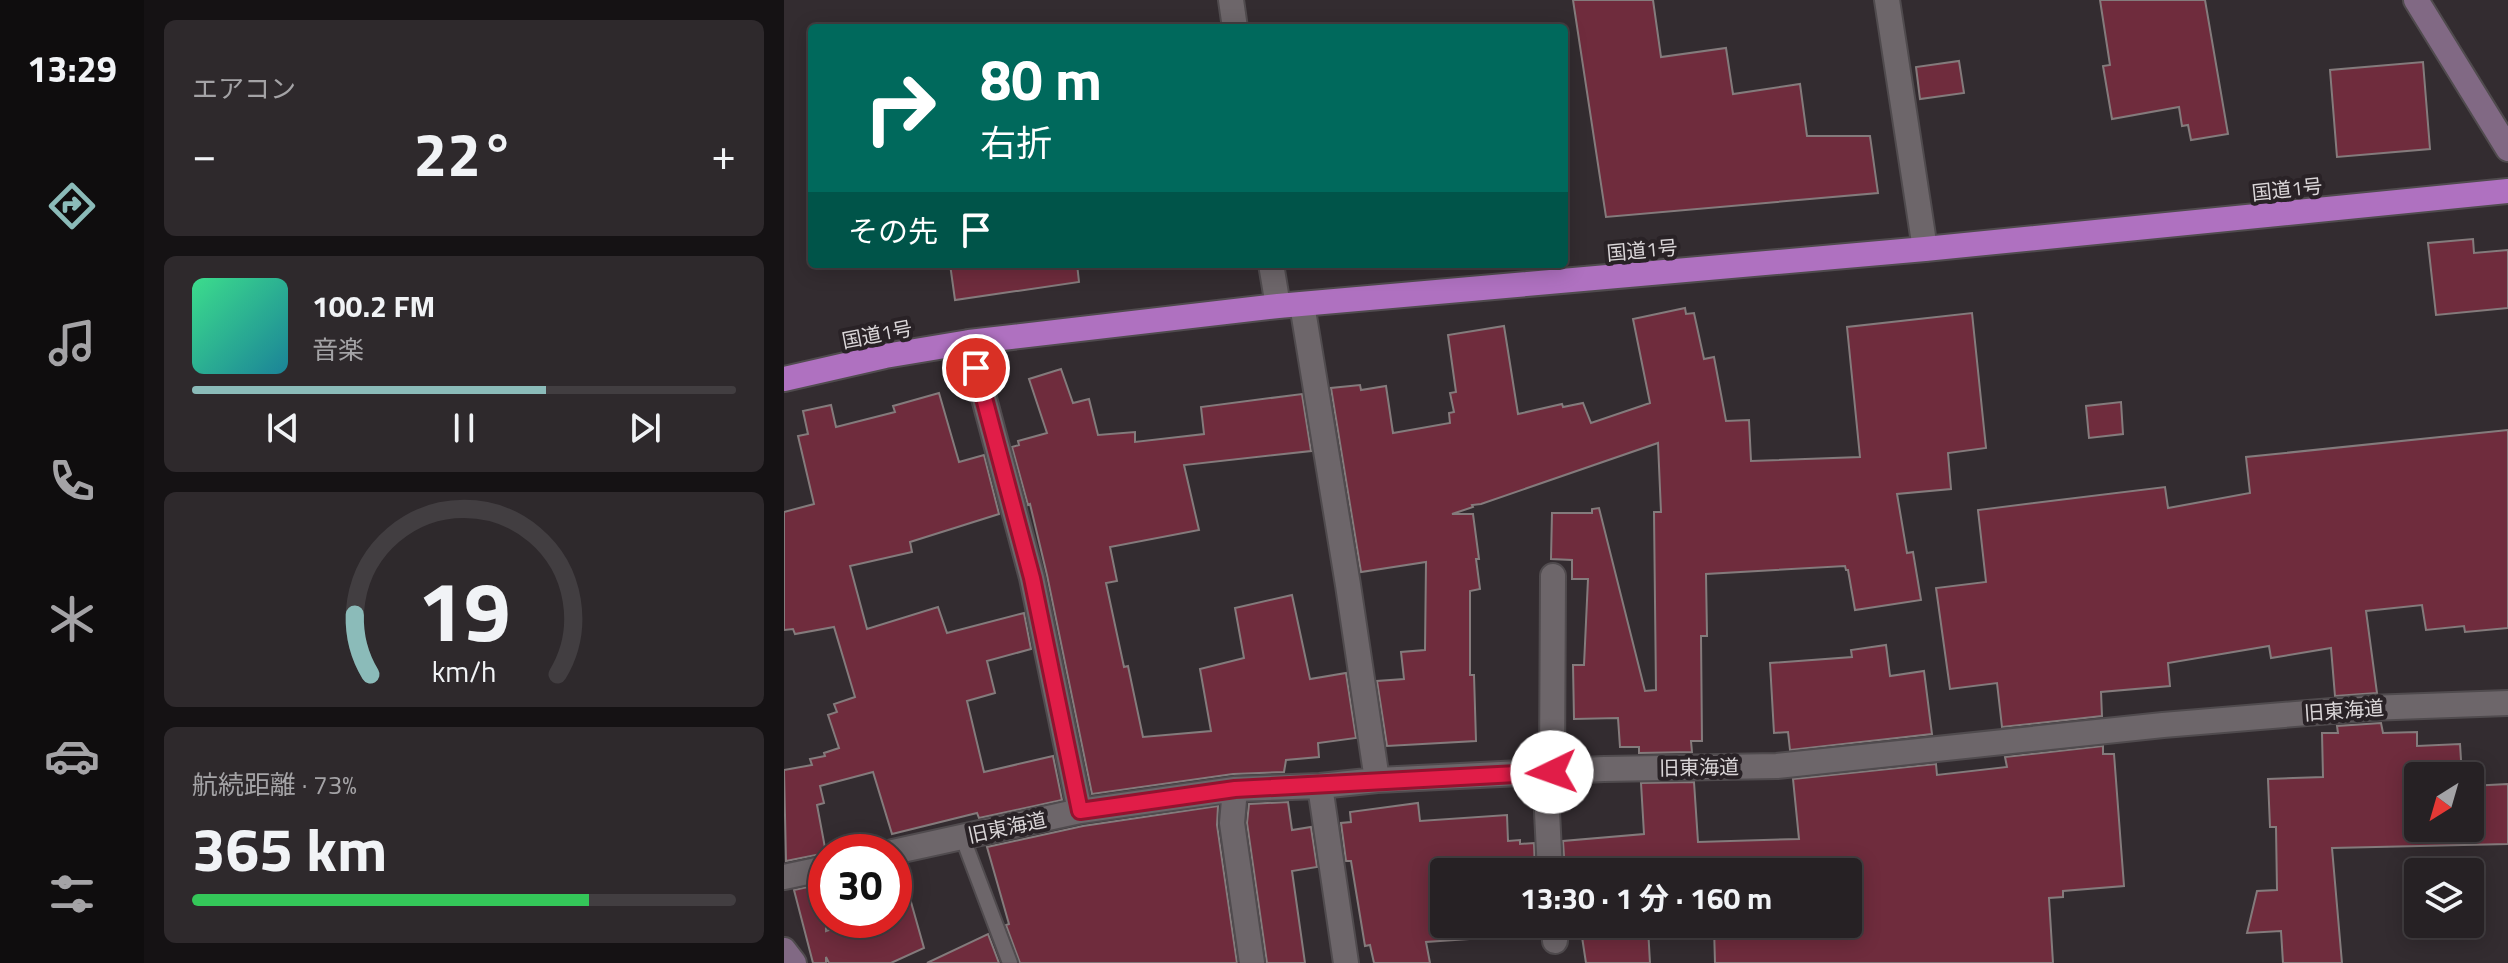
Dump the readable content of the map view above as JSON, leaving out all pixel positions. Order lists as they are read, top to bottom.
{
  "streets": {
    "highway": ["国道1号"],
    "street": ["旧東海道"]
  },
  "north": "bottom left",
  "page": {
    "tabs": "13:29",
    "tile": [
      "エアコン",
      ["航続距離 · 73%", "365 km"]
    ],
    "turn": ["80 m", "右折"],
    "heat": ["−", "22°", "+"],
    "then": "その先",
    "song": ["100.2 FM", "音楽"],
    "limit": "30",
    "trip": "13:30 · 1 分 · 160 m",
    "gauge": ["19", "km/h"]
  }
}
